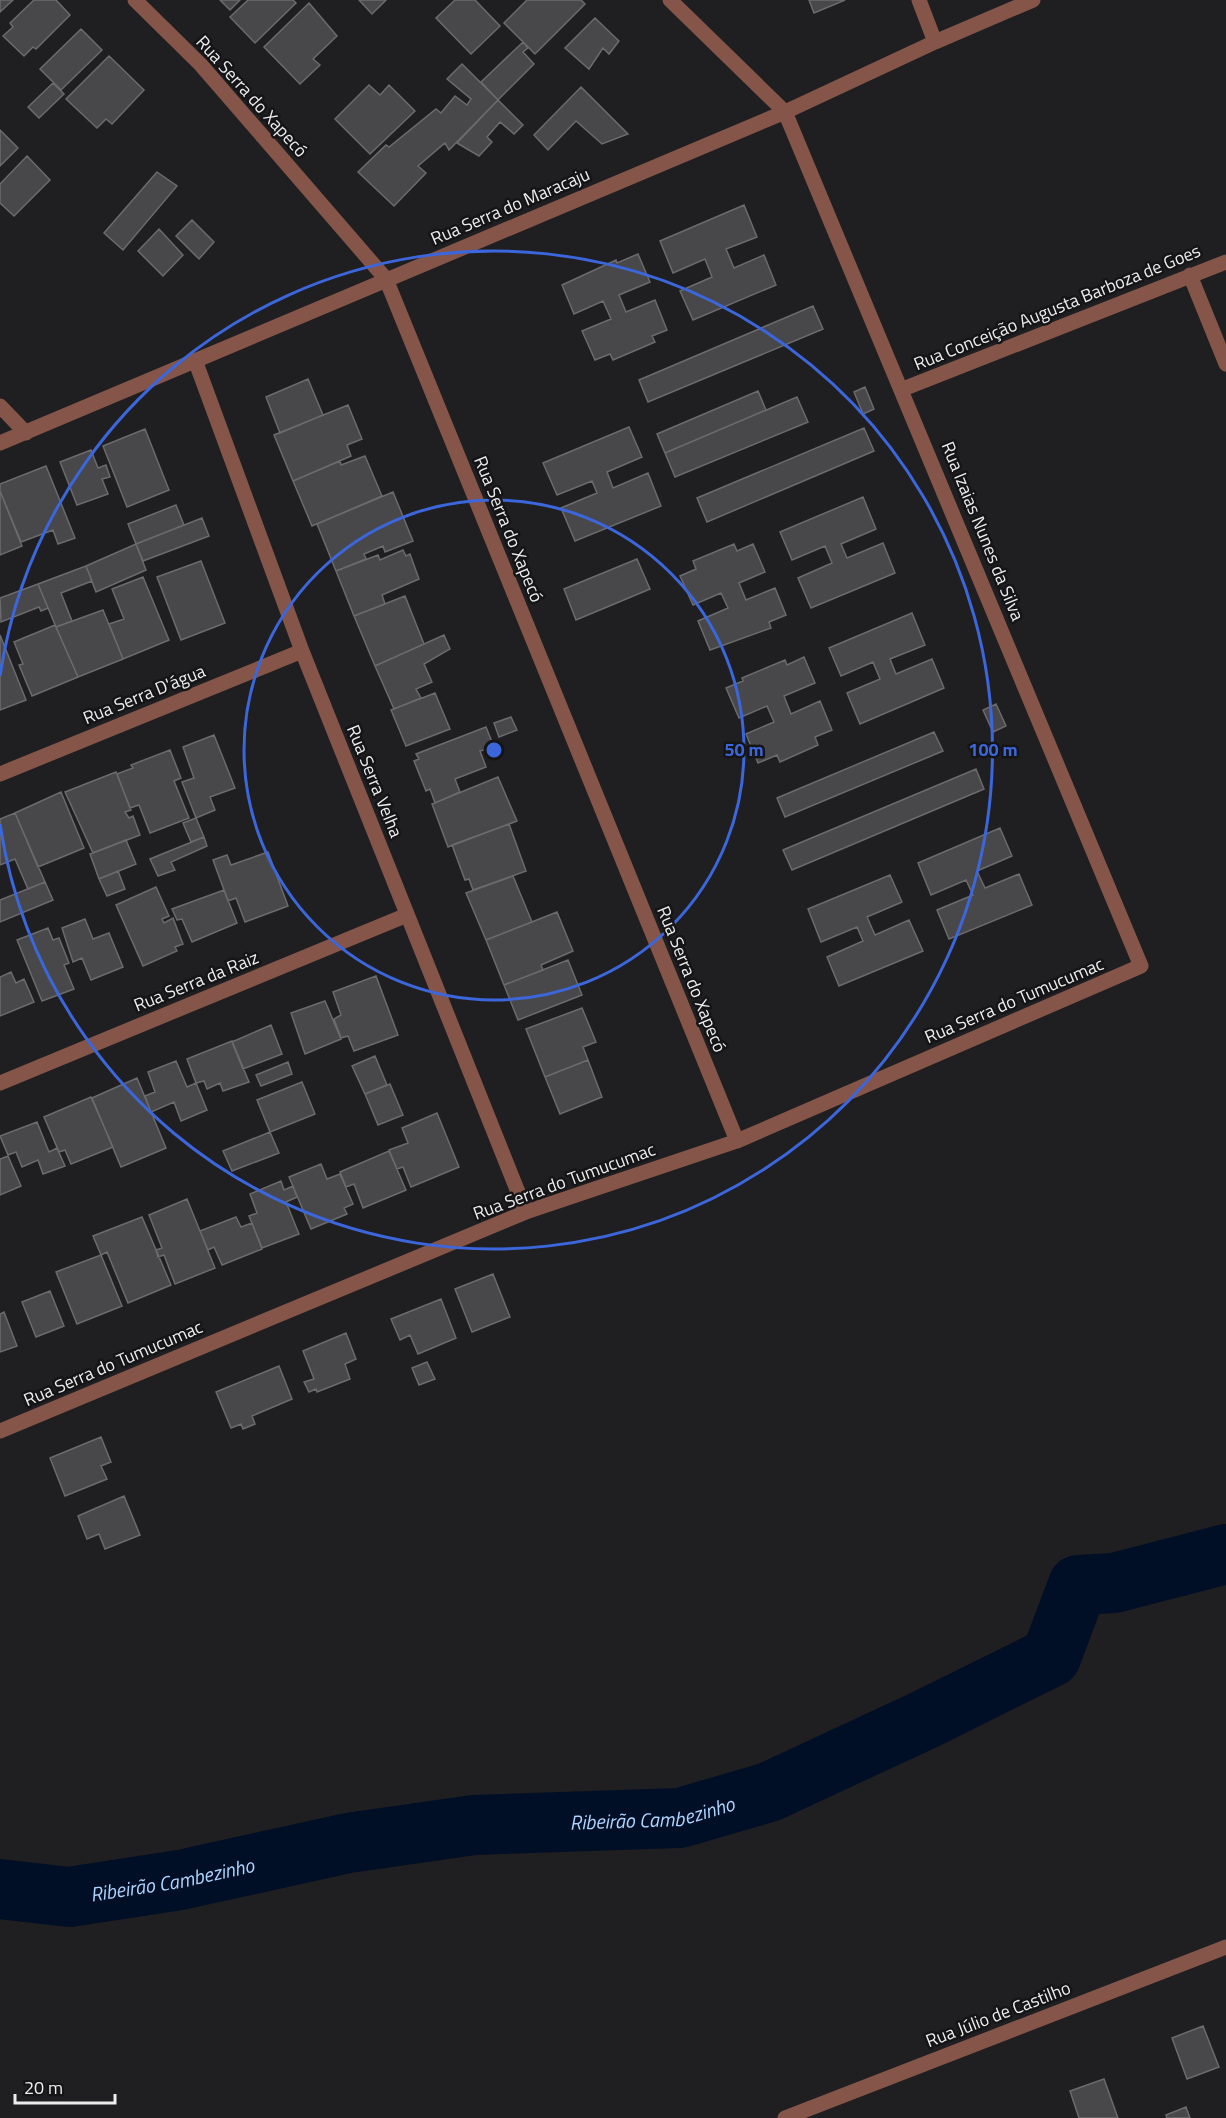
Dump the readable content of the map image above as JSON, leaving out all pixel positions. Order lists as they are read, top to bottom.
{
  "streets": {
    "street": [
      "Rua Serra do Xapecó",
      "Rua Serra do Maracaju",
      "Rua Conceição Augusta Barboza de Goes",
      "Rua Izaias Nunes da Silva",
      "Rua Serra D'água",
      "Rua Serra Velha",
      "Rua Serra da Raiz",
      "Rua Serra do Tumucumac",
      "Rua Júlio de Castilho"
    ]
  },
  "crossings": [
    ["Rua Serra do Xapecó", "Rua Serra do Maracaju"],
    ["Rua Serra do Xapecó", "Rua Serra do Tumucumac"],
    ["Rua Serra do Maracaju", "Rua Izaias Nunes da Silva"],
    ["Rua Serra do Maracaju", "Rua Serra Velha"],
    ["Rua Conceição Augusta Barboza de Goes", "Rua Izaias Nunes da Silva"],
    ["Rua Izaias Nunes da Silva", "Rua Serra do Tumucumac"],
    ["Rua Serra D'água", "Rua Serra Velha"],
    ["Rua Serra Velha", "Rua Serra da Raiz"],
    ["Rua Serra Velha", "Rua Serra do Tumucumac"]
  ],
  "water": ["Ribeirão Cambezinho"],
  "scale_bar": "20 m",
  "rings": ["50 m", "100 m"]
}
